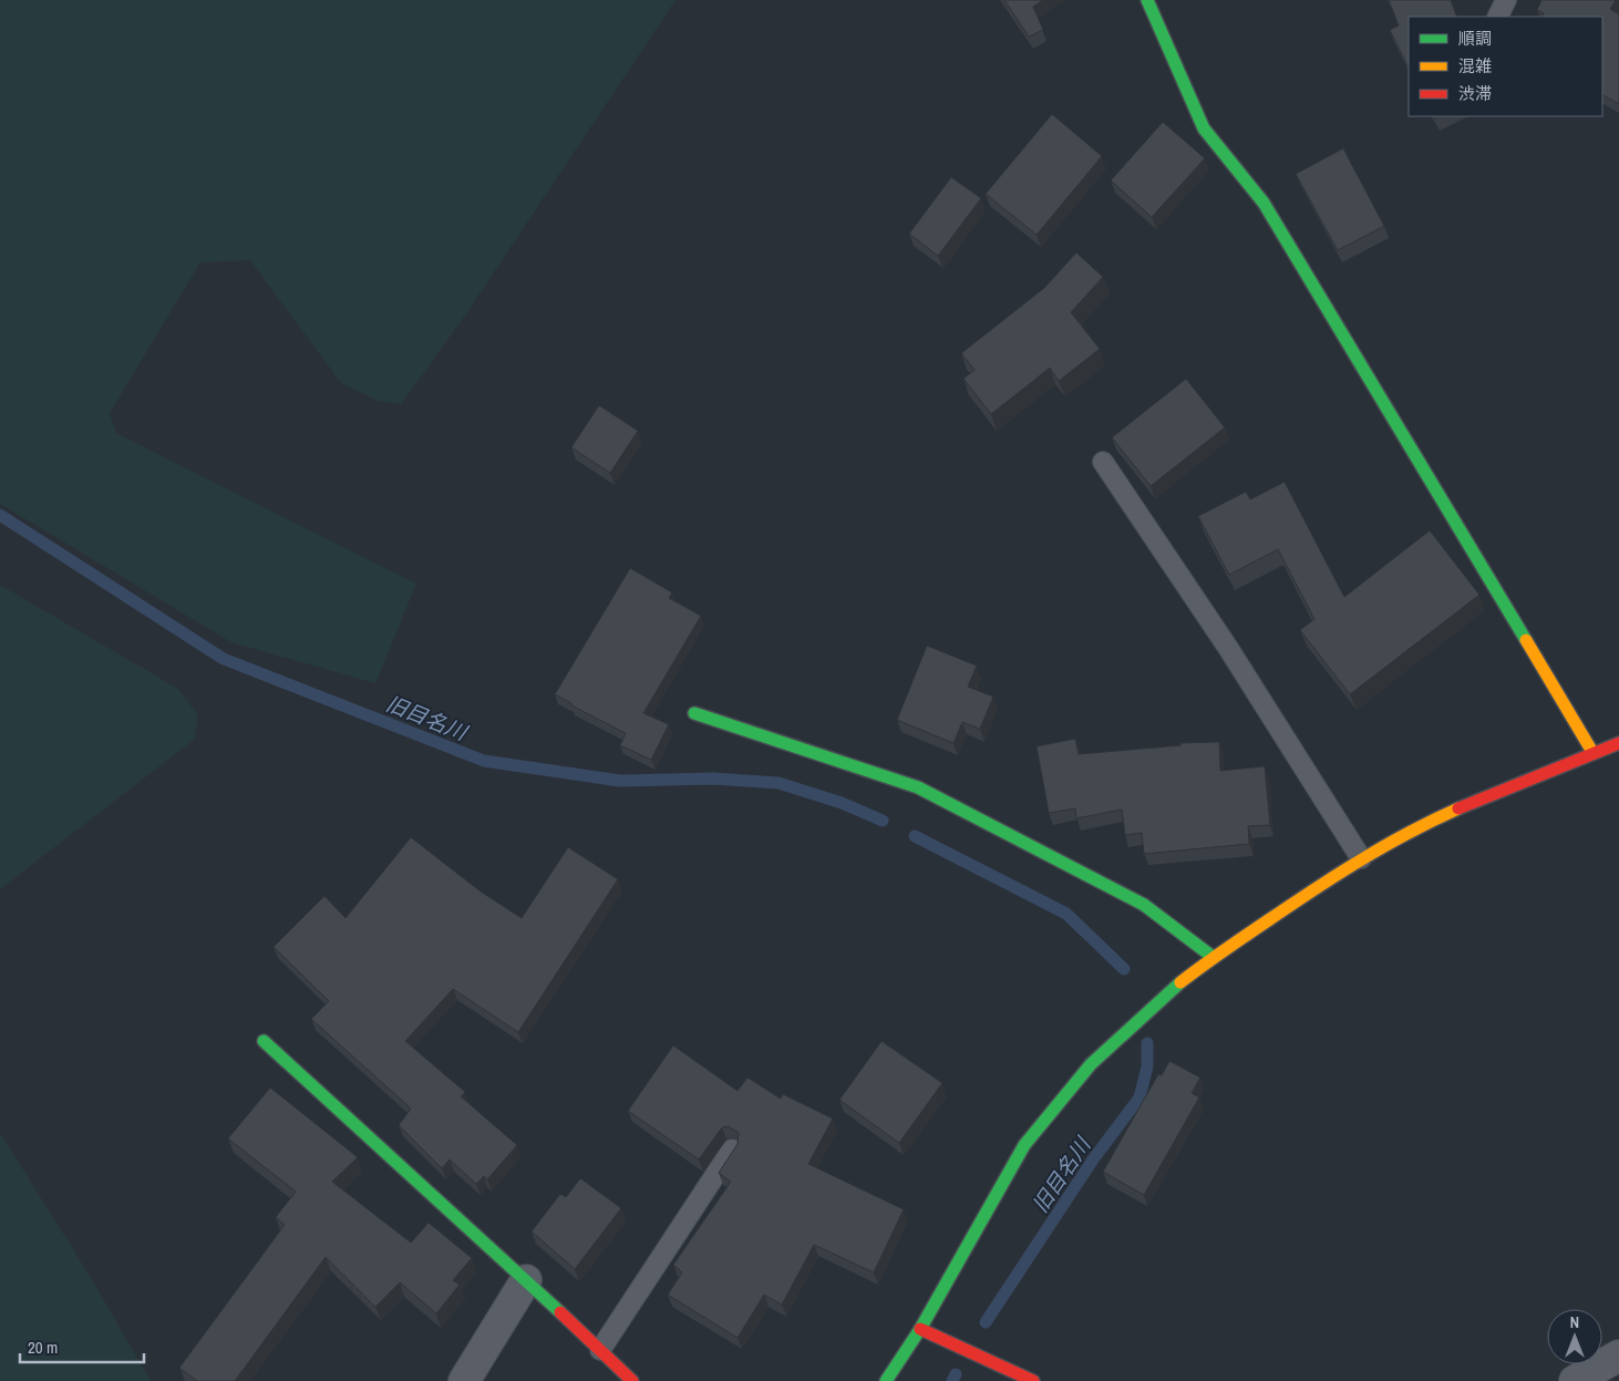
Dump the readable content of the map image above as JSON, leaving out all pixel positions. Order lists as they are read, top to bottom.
{
  "water": ["旧目名川"],
  "legend": ["順調", "混雑", "渋滞"],
  "scale_bar": "20 m",
  "north": "top"
}
